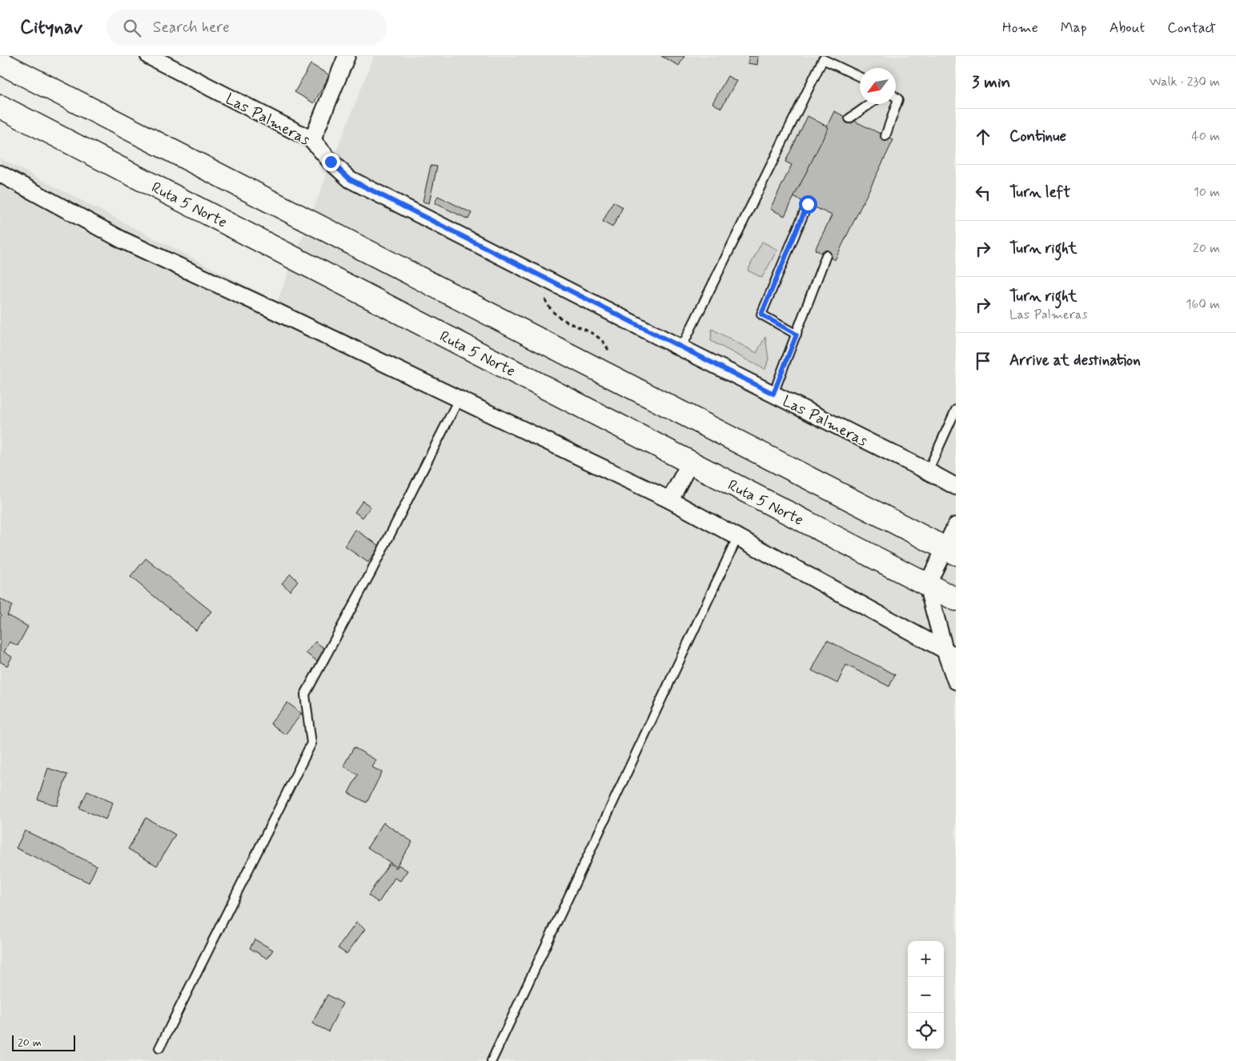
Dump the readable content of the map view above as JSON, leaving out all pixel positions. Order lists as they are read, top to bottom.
{
  "streets": {
    "highway": ["Ruta 5 Norte"],
    "street": ["Las Palmeras"]
  },
  "scale_bar": "20 m",
  "north": "bottom left",
  "page": {
    "header": "Citynav",
    "search": "Search here",
    "nav": [
      "Home",
      "Map",
      "About",
      "Contact"
    ],
    "heading": ["3 min", "Walk · 230 m"],
    "list": [
      ["Continue", "40 m"],
      ["Turn left", "10 m"],
      ["Turn right", "20 m"],
      ["Turn right", "Las Palmeras", "160 m"],
      "Arrive at destination"
    ],
    "map_buttons": ["+", "−"],
    "scale": "20 m"
  }
}
